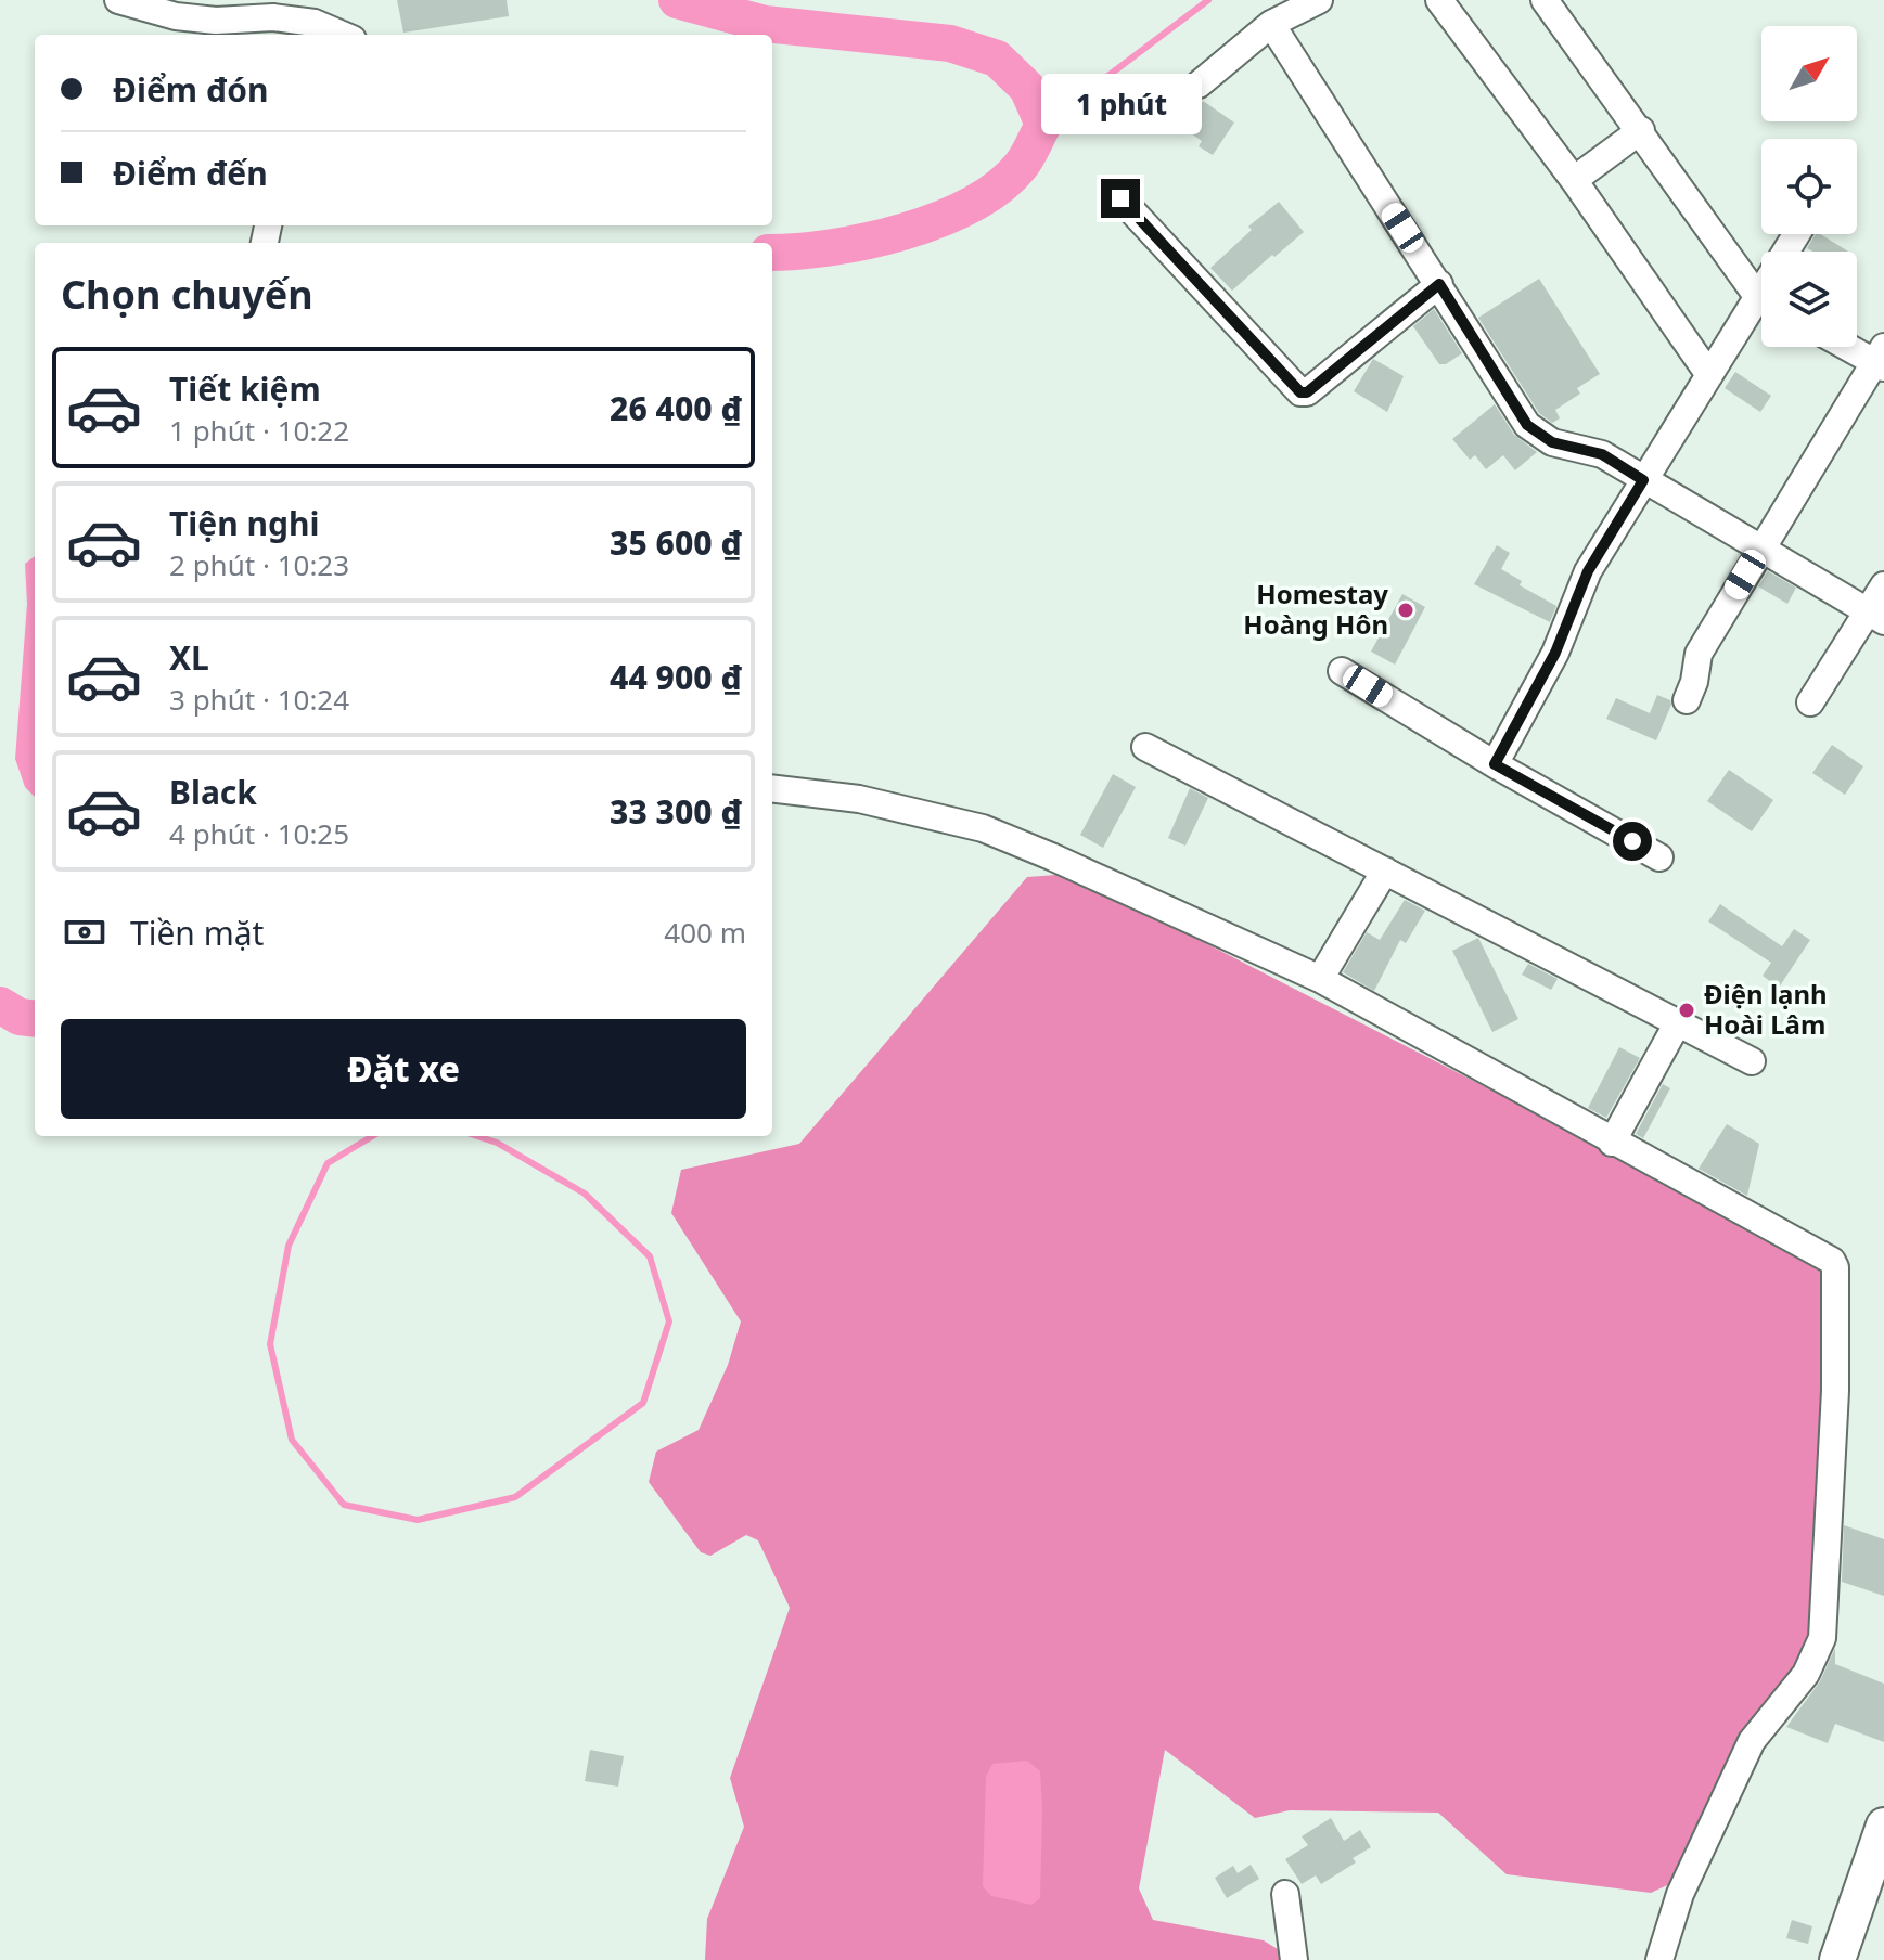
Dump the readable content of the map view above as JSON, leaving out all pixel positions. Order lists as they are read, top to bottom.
{
  "places": ["Homestay Hoàng Hôn", "Điện lạnh Hoài Lâm"],
  "north": "top right",
  "page": {
    "banner": ["Điểm đón", "Điểm đến"],
    "bubble": "1 phút",
    "heading": "Chọn chuyến",
    "list": [
      {
        "name": "Tiết kiệm",
        "note": "1 phút · 10:22",
        "value": "26 400 ₫"
      },
      {
        "name": "Tiện nghi",
        "note": "2 phút · 10:23",
        "value": "35 600 ₫"
      },
      {
        "name": "XL",
        "note": "3 phút · 10:24",
        "value": "44 900 ₫"
      },
      {
        "name": "Black",
        "note": "4 phút · 10:25",
        "value": "33 300 ₫"
      }
    ],
    "pay": ["Tiền mặt", "400 m"],
    "buttons": "Đặt xe"
  }
}
